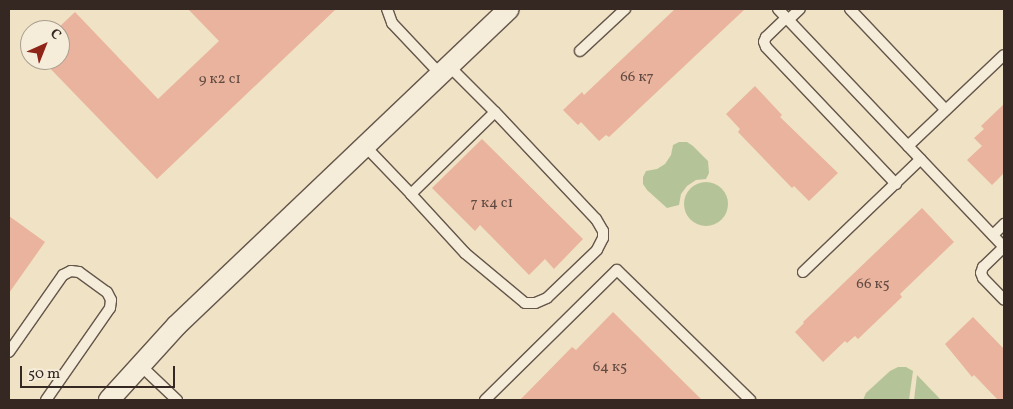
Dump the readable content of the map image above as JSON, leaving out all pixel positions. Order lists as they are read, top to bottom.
{
  "house_numbers": [
    "66 к7",
    "9 к2 с1",
    "7 к4 с1",
    "66 к5",
    "64 к5"
  ],
  "scale_bar": "50 m",
  "north": "top right"
}
